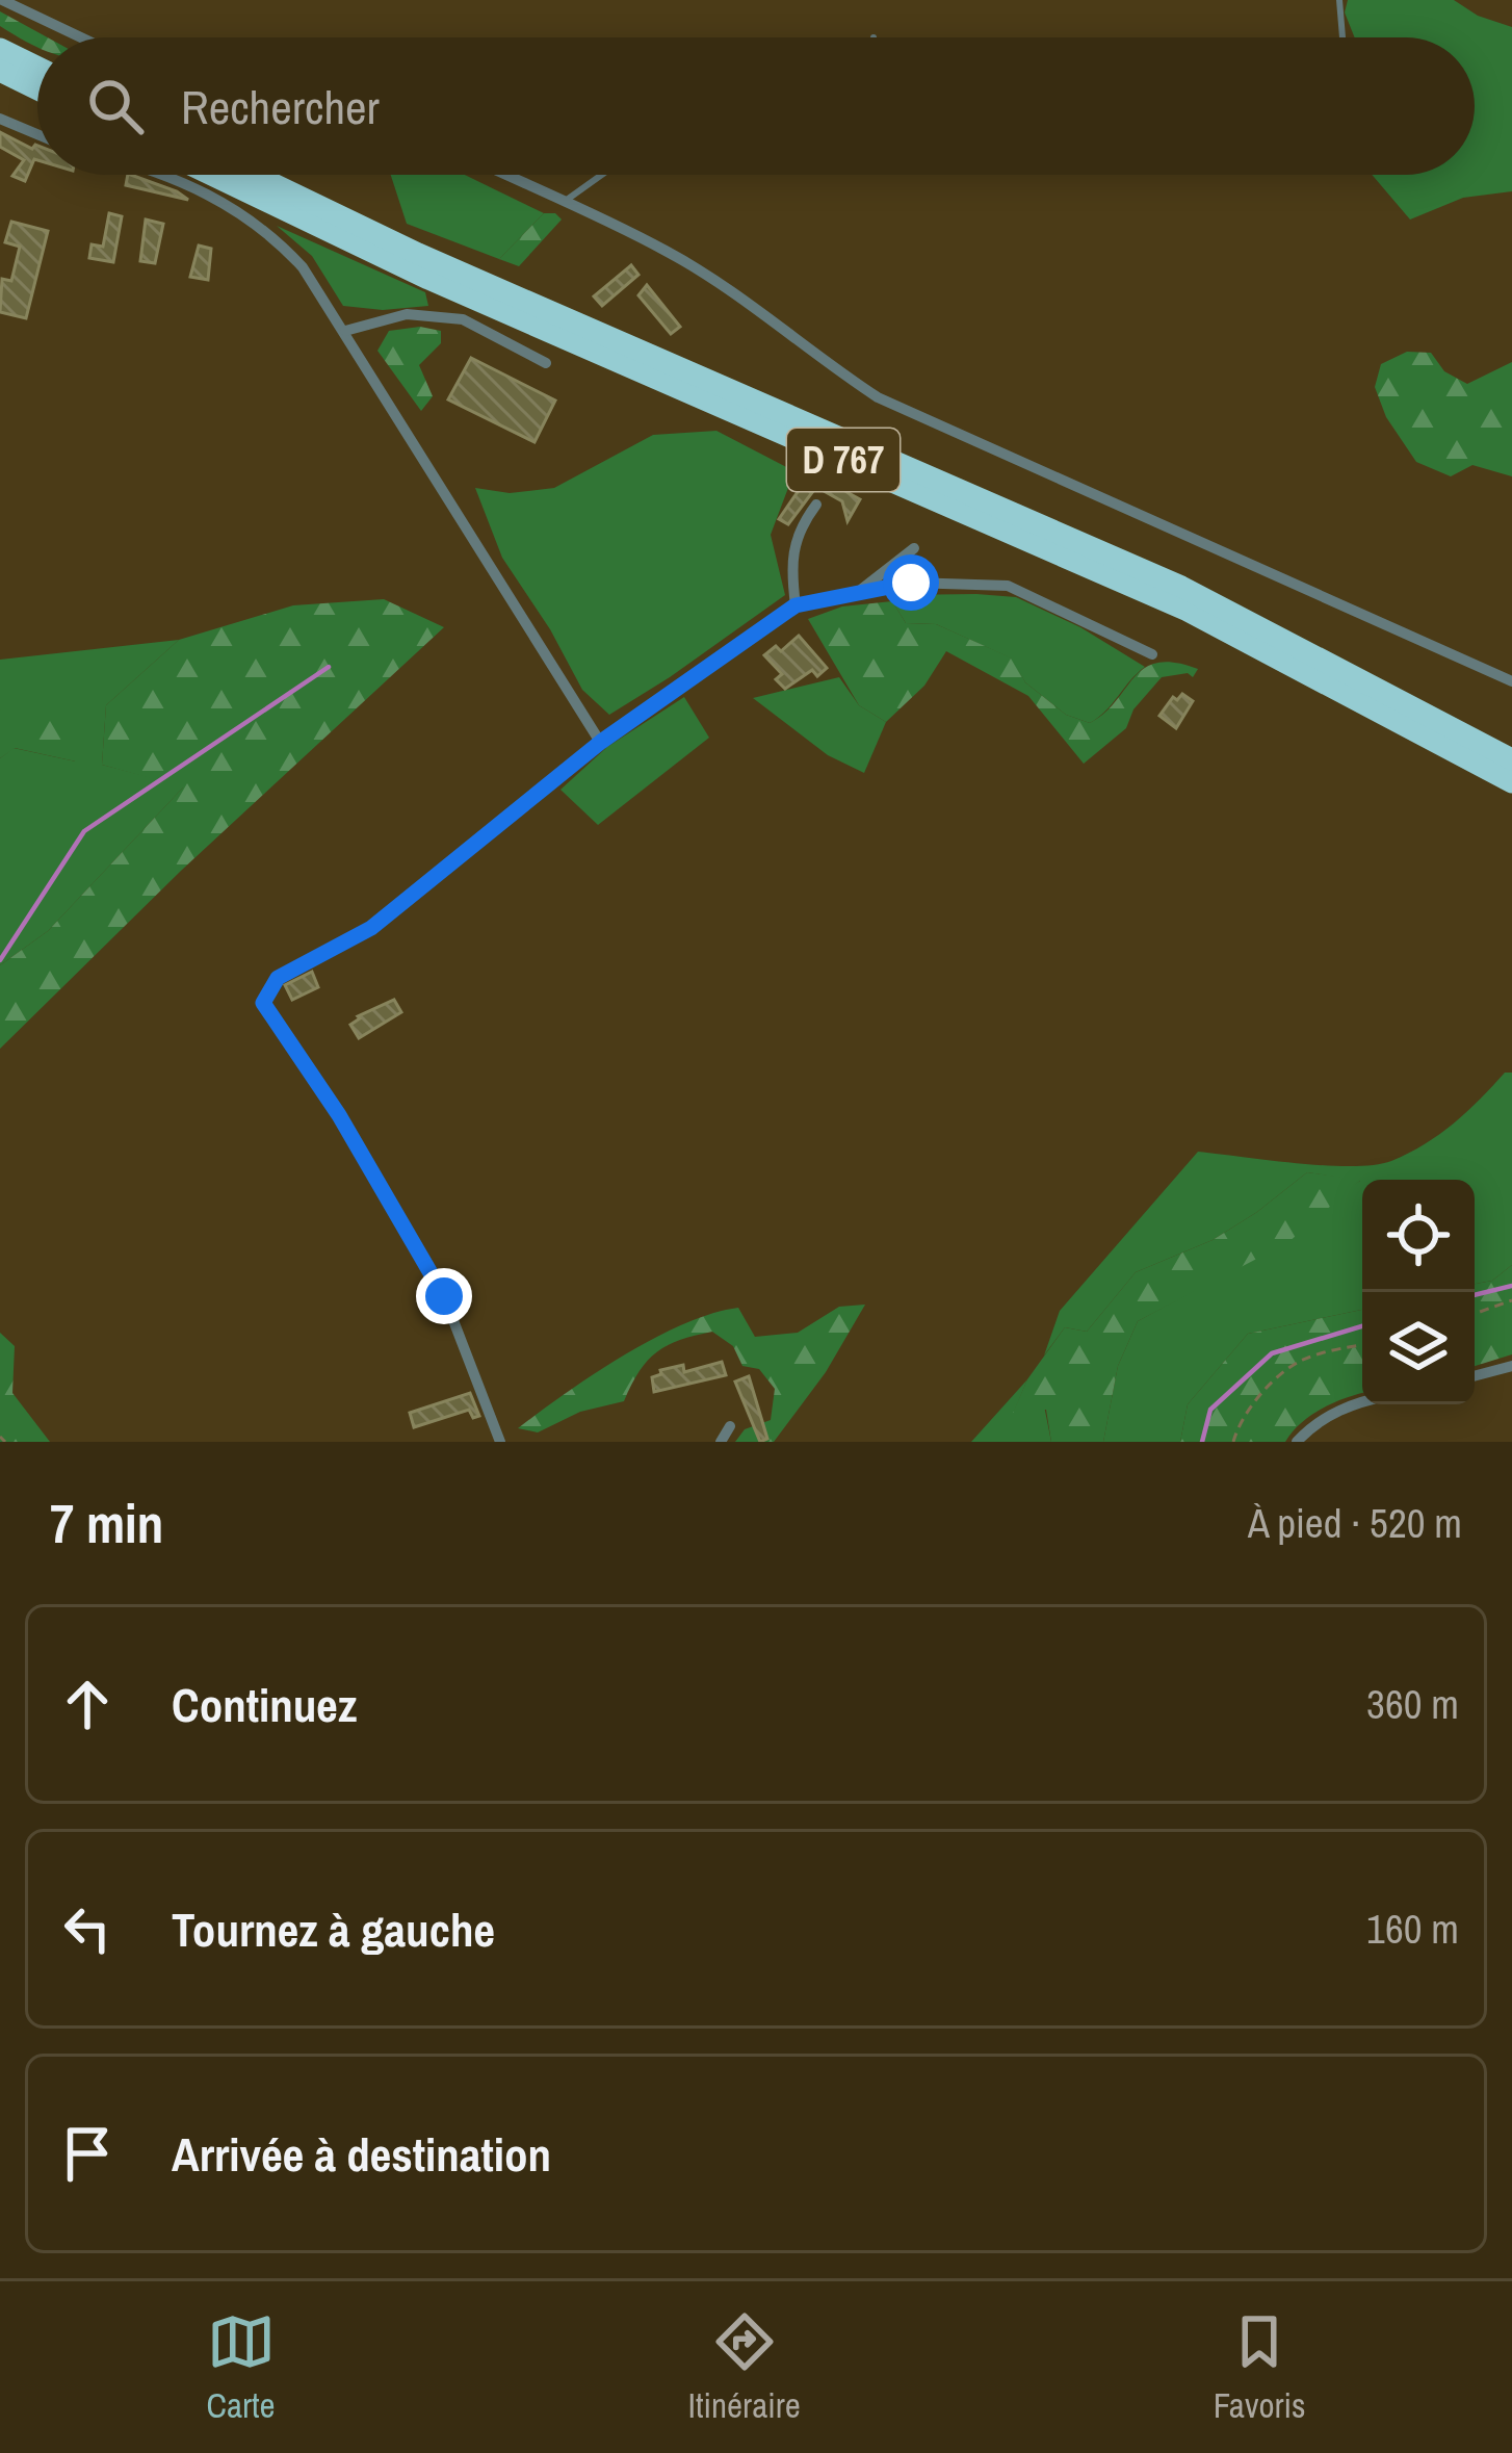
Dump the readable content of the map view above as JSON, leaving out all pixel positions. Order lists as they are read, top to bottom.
{
  "streets": {
    "highway": ["D 767"]
  },
  "page": {
    "search": "Rechercher",
    "heading": ["7 min", "À pied · 520 m"],
    "list": [
      ["Continuez", "360 m"],
      ["Tournez à gauche", "160 m"],
      "Arrivée à destination"
    ],
    "nav": ["Carte", "Itinéraire", "Favoris"]
  }
}
